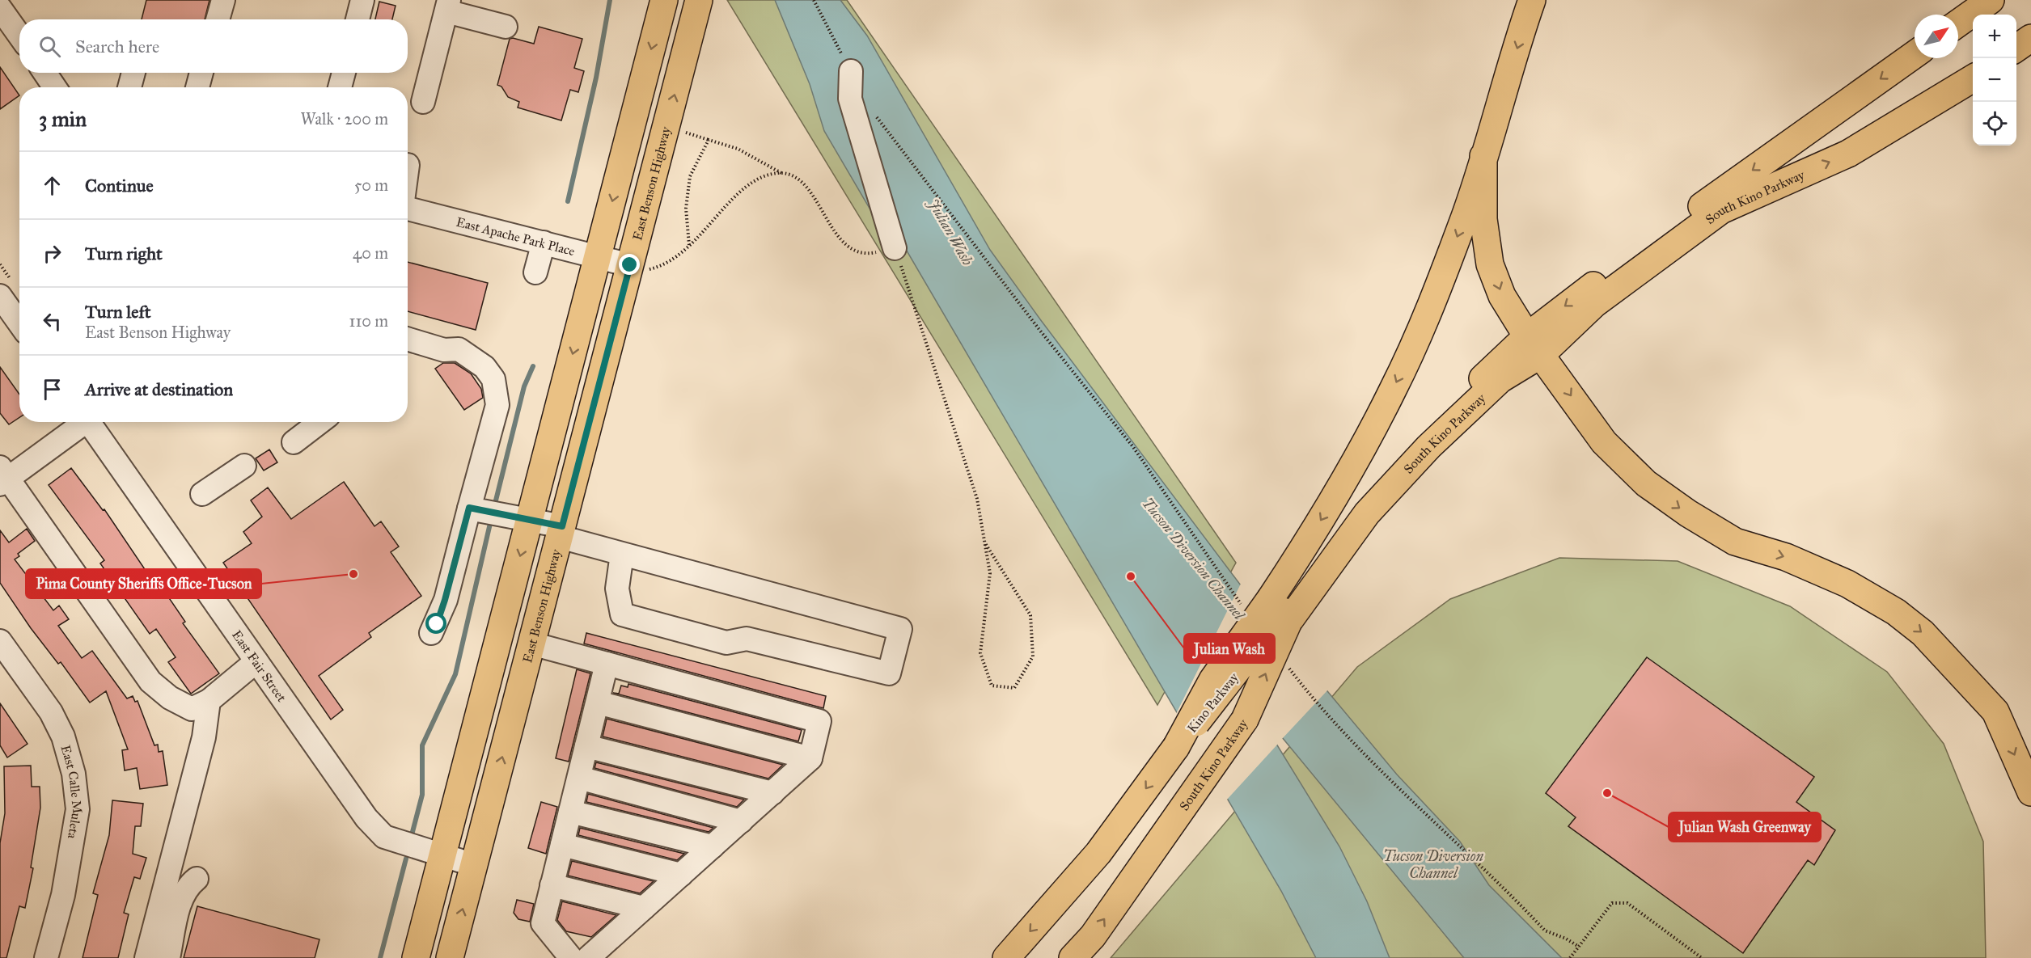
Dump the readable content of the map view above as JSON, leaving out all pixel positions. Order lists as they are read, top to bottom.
{
  "streets": {
    "main road": ["East Benson Highway", "South Kino Parkway"],
    "street": ["East Apache Park Place", "East Fair Street", "East Calle Muleta"]
  },
  "crossings": [
    ["East Benson Highway", "East Apache Park Place"],
    ["East Benson Highway", "East Fair Street"]
  ],
  "water": ["Julian Wash", "Tucson Diversion Channel"],
  "places": ["Pima County Sheriffs Office-Tucson", "Julian Wash", "Julian Wash Greenway"],
  "north": "top right",
  "page": {
    "map_buttons": ["+", "−"],
    "search": "Search here",
    "heading": ["3 min", "Walk · 200 m"],
    "list": [
      ["Continue", "50 m"],
      ["Turn right", "40 m"],
      ["Turn left", "East Benson Highway", "110 m"],
      "Arrive at destination"
    ]
  }
}
